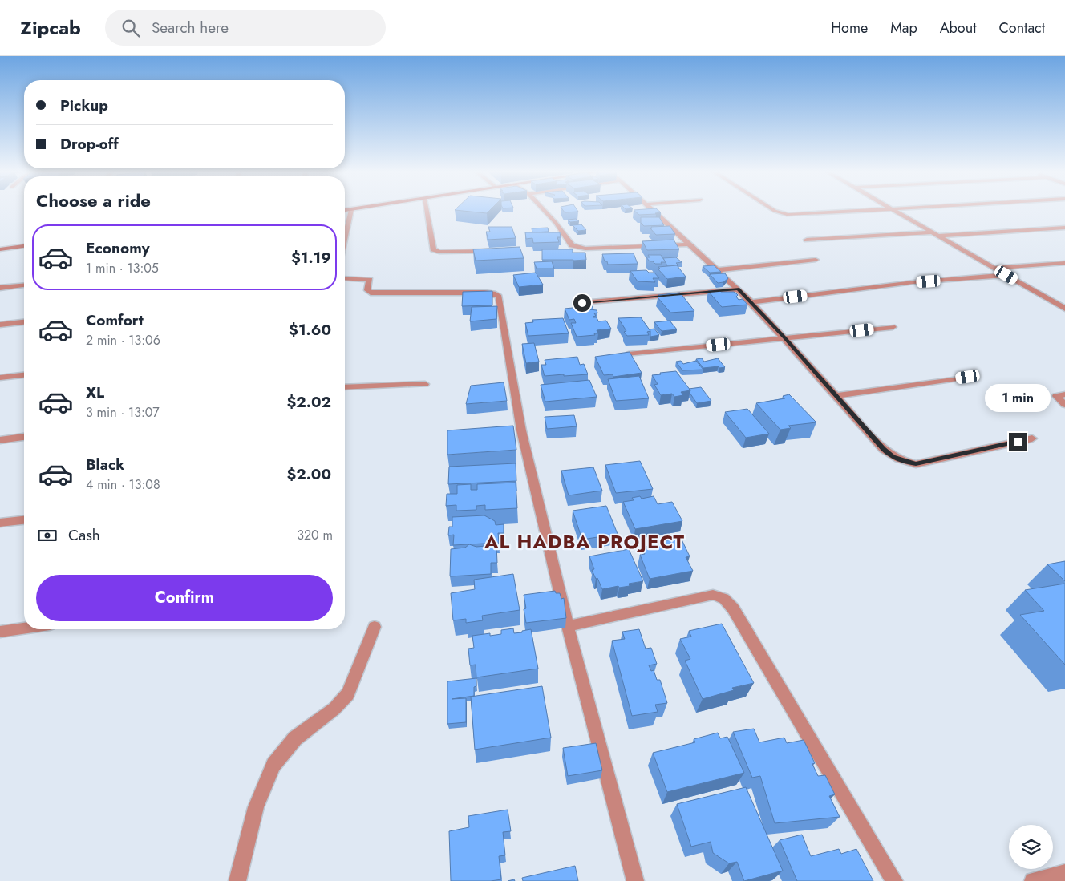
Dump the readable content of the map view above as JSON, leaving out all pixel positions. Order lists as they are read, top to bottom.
{
  "districts": ["AL HADBA PROJECT"],
  "page": {
    "header": "Zipcab",
    "search": "Search here",
    "nav": [
      "Home",
      "Map",
      "About",
      "Contact"
    ],
    "banner": ["Pickup", "Drop-off"],
    "heading": "Choose a ride",
    "list": [
      {
        "name": "Economy",
        "note": "1 min · 13:05",
        "value": "$1.19"
      },
      {
        "name": "Comfort",
        "note": "2 min · 13:06",
        "value": "$1.60"
      },
      {
        "name": "XL",
        "note": "3 min · 13:07",
        "value": "$2.02"
      },
      {
        "name": "Black",
        "note": "4 min · 13:08",
        "value": "$2.00"
      }
    ],
    "bubble": "1 min",
    "pay": ["Cash", "320 m"],
    "buttons": "Confirm"
  }
}
